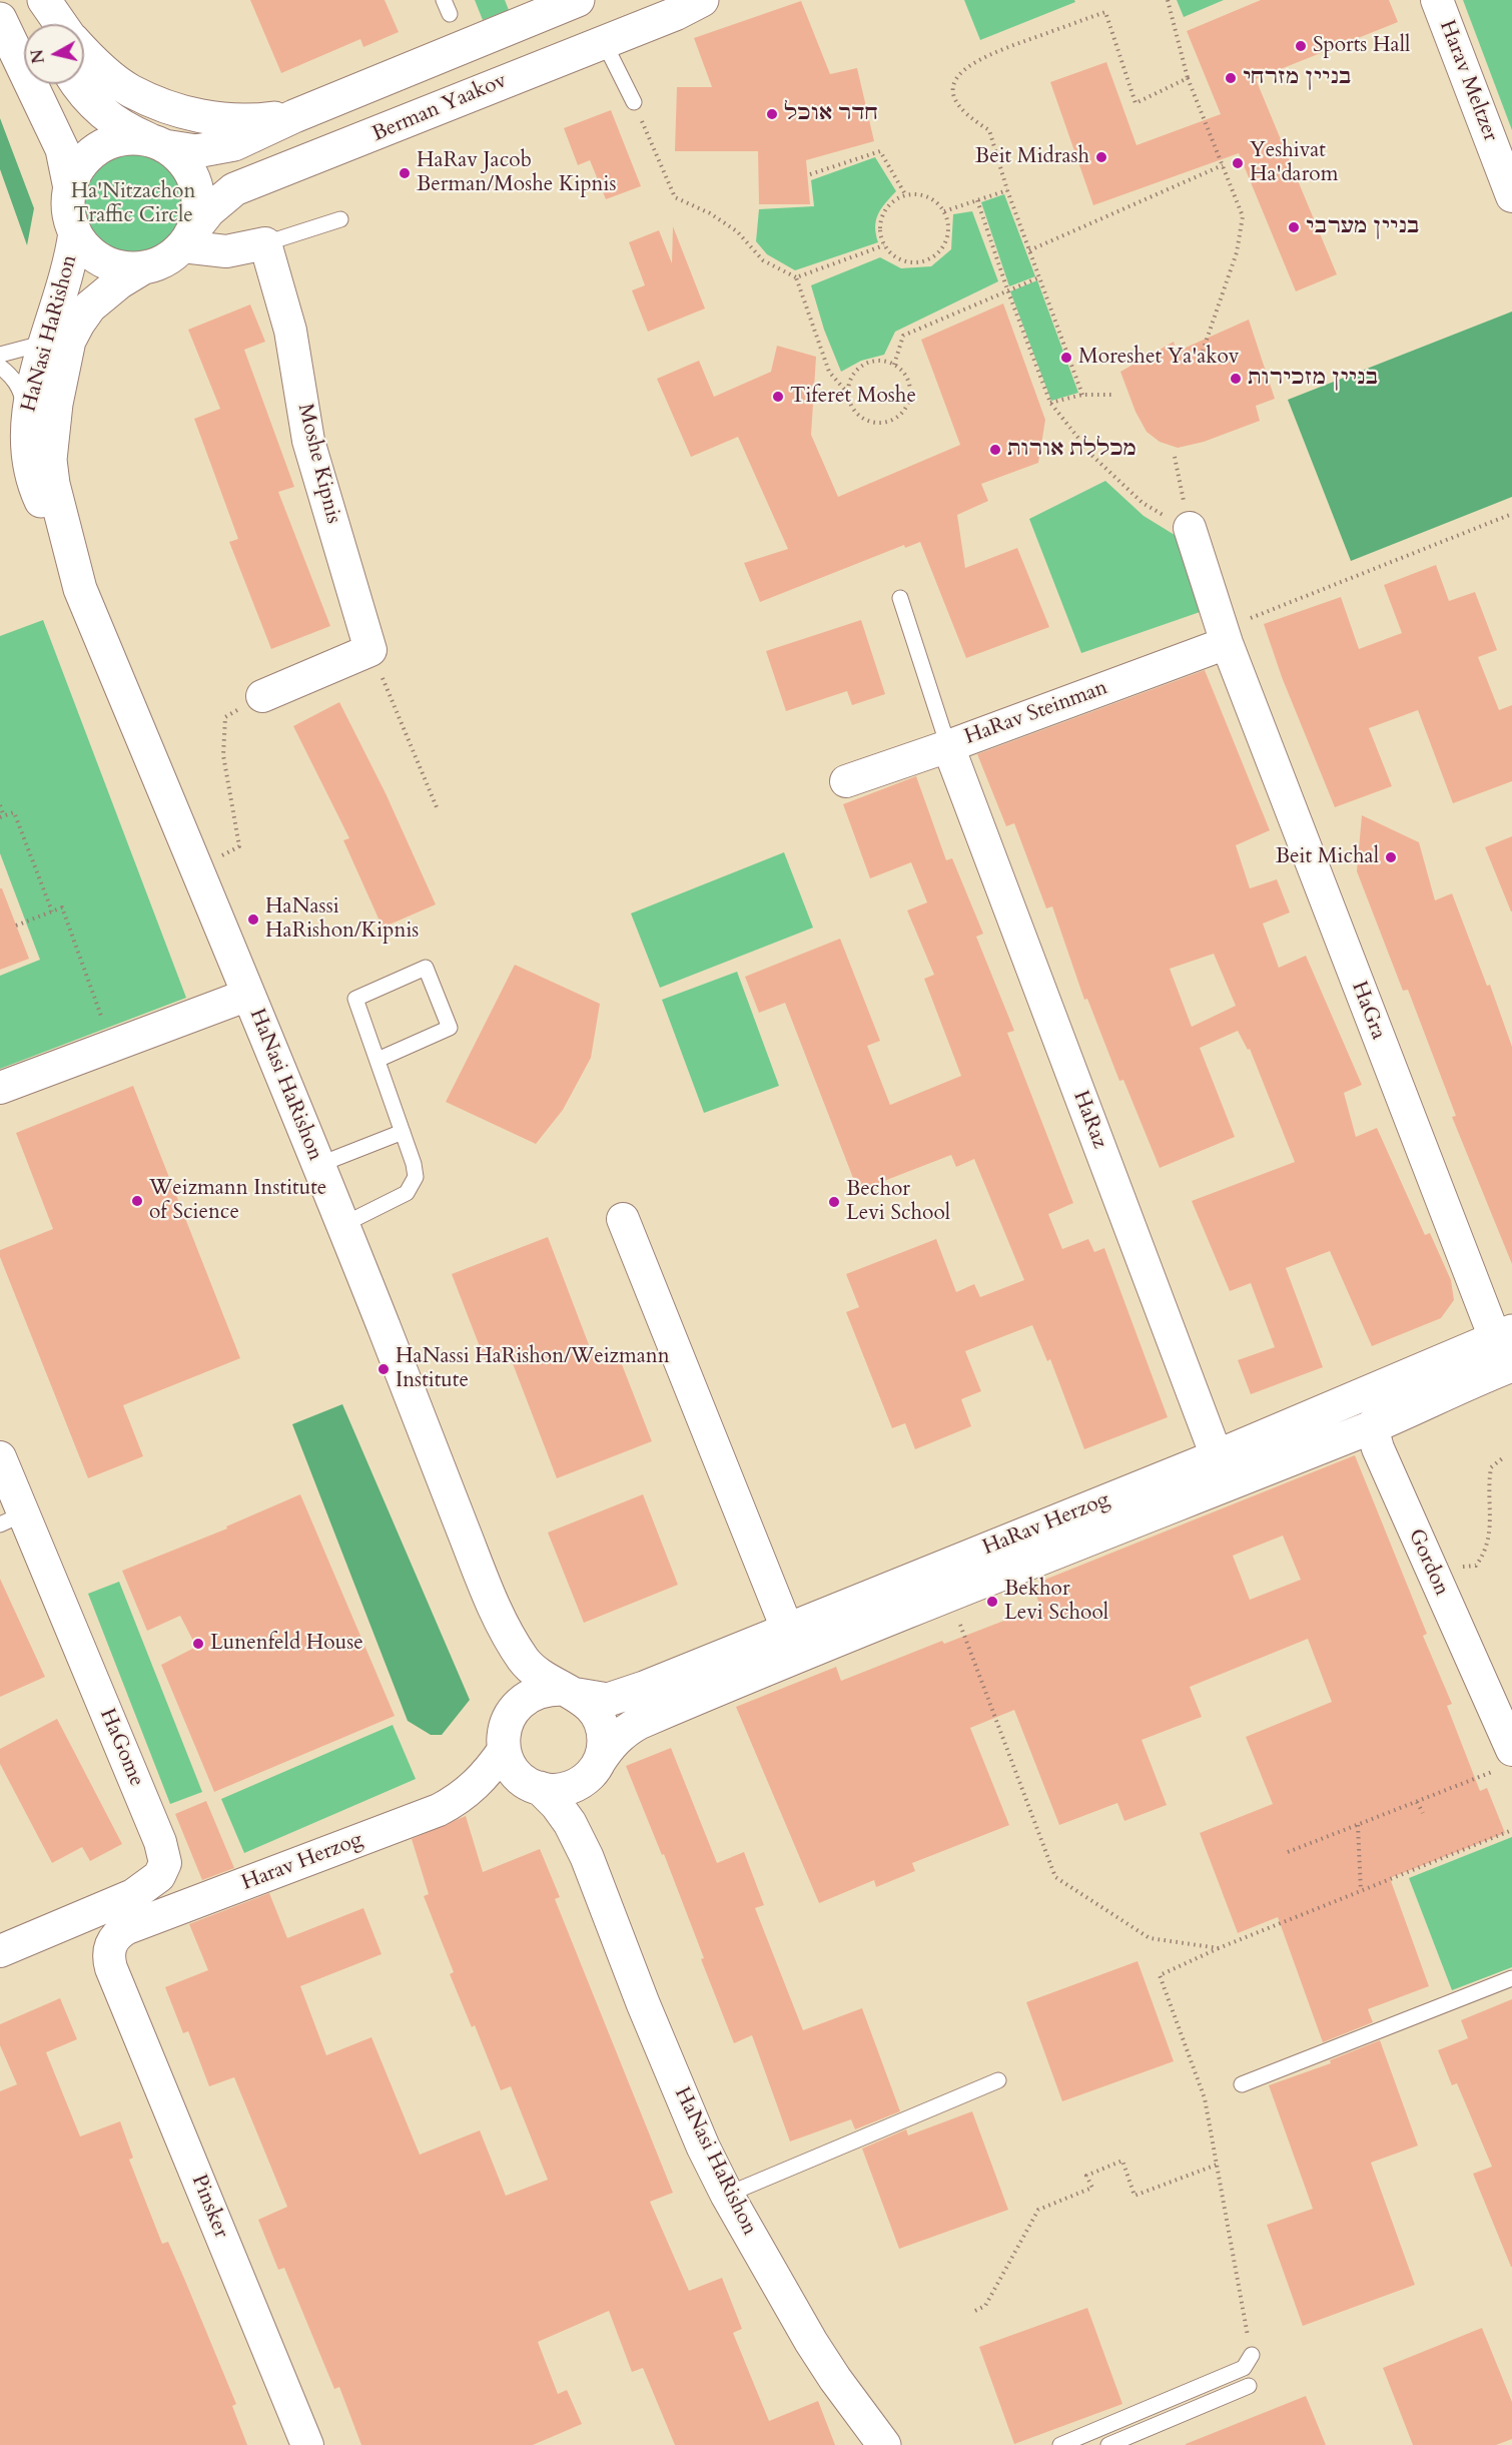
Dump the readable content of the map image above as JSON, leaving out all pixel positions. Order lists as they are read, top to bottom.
{
  "streets": {
    "street": [
      "Harav Meltzer",
      "Berman Yaakov",
      "HaNasi HaRishon",
      "Moshe Kipnis",
      "HaRav Steinman",
      "HaGra",
      "HaRaz",
      "HaRav Herzog",
      "Gordon",
      "HaGome",
      "Harav Herzog",
      "Pinsker"
    ]
  },
  "crossings": [
    ["Berman Yaakov", "HaNasi HaRishon"],
    ["HaNasi HaRishon", "HaRav Herzog"],
    ["HaNasi HaRishon", "Harav Herzog"],
    ["HaRav Steinman", "HaGra"],
    ["HaRav Steinman", "HaRaz"],
    ["HaGra", "HaRav Herzog"],
    ["HaRaz", "HaRav Herzog"],
    ["HaRav Herzog", "Gordon"],
    ["HaRav Herzog", "Harav Herzog"],
    ["Harav Herzog", "Pinsker"]
  ],
  "parks": ["Ha'Nitzachon Traffic Circle"],
  "places": [
    "Sports Hall",
    "בניין מזרחי",
    "חדר אוכל",
    "Beit Midrash",
    "Yeshivat Ha'darom",
    "HaRav Jacob Berman/Moshe Kipnis",
    "בניין מערבי",
    "Moreshet Ya'akov",
    "בניין מזכירות",
    "Tiferet Moshe",
    "מכללת אורות",
    "Beit Michal",
    "HaNassi HaRishon/Kipnis",
    "Weizmann Institute of Science",
    "Bechor Levi School",
    "HaNassi HaRishon/Weizmann Institute",
    "Bekhor Levi School",
    "Lunenfeld House"
  ],
  "north": "left"
}
